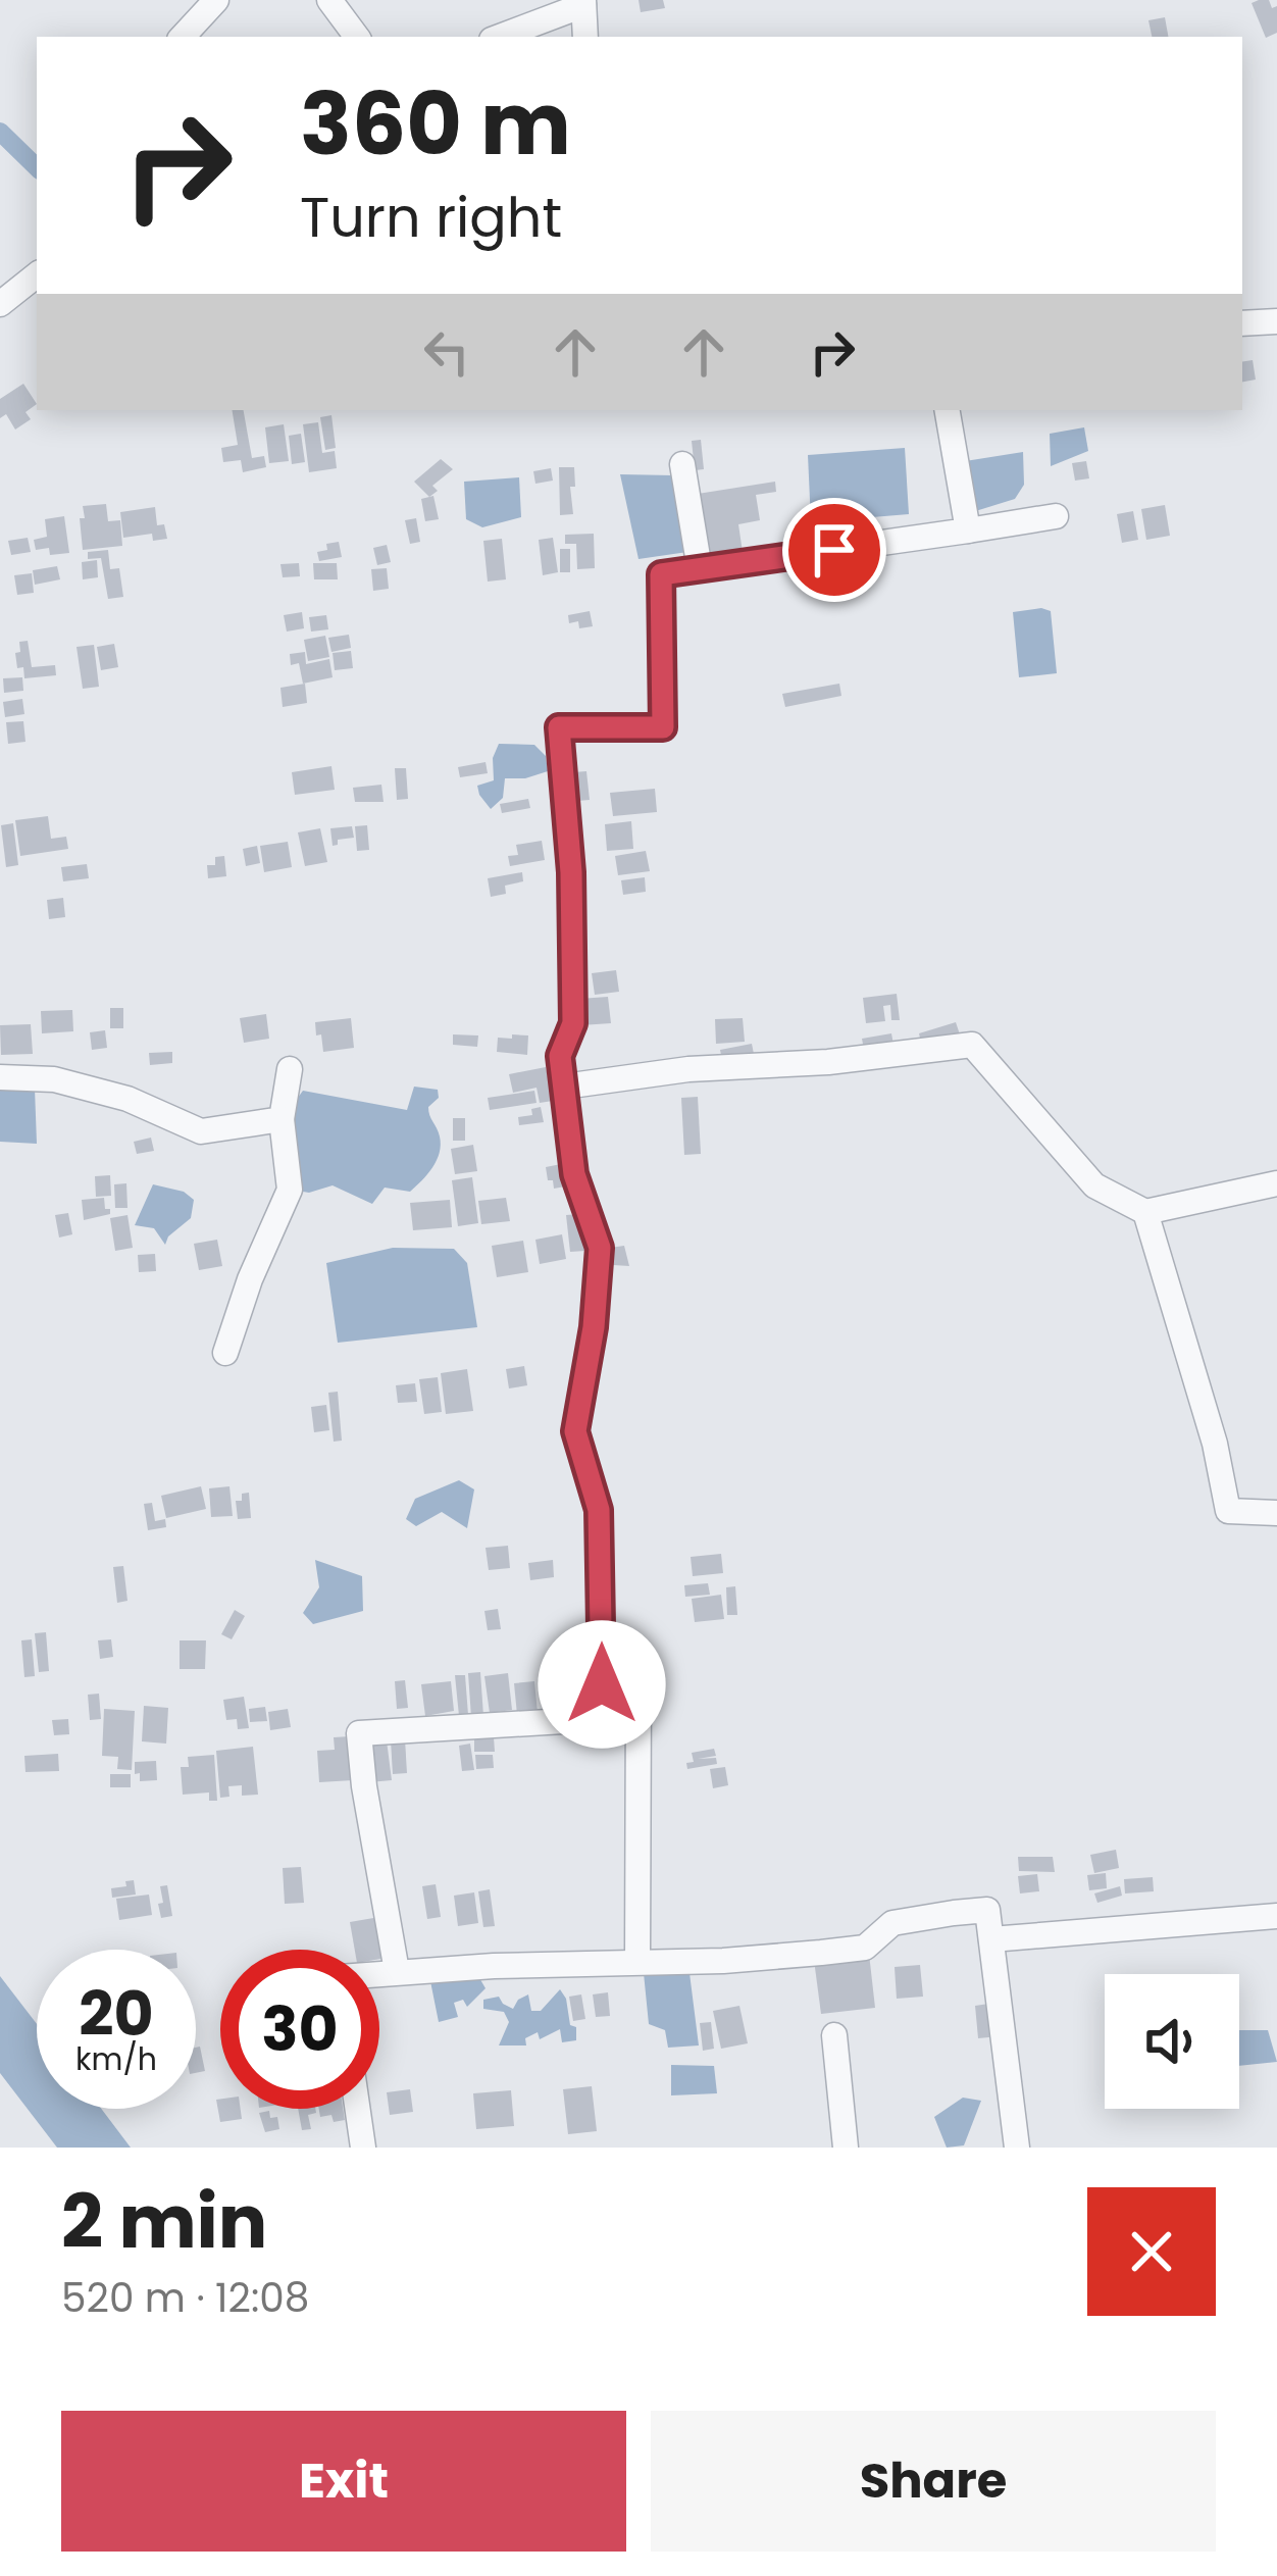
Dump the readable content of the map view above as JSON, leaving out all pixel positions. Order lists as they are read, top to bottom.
{
  "page": {
    "turn": ["360 m", "Turn right"],
    "speed": "20 km/h",
    "limit": "30",
    "heading": ["2 min", "520 m · 12:08"],
    "buttons": ["Exit", "Share"]
  }
}
